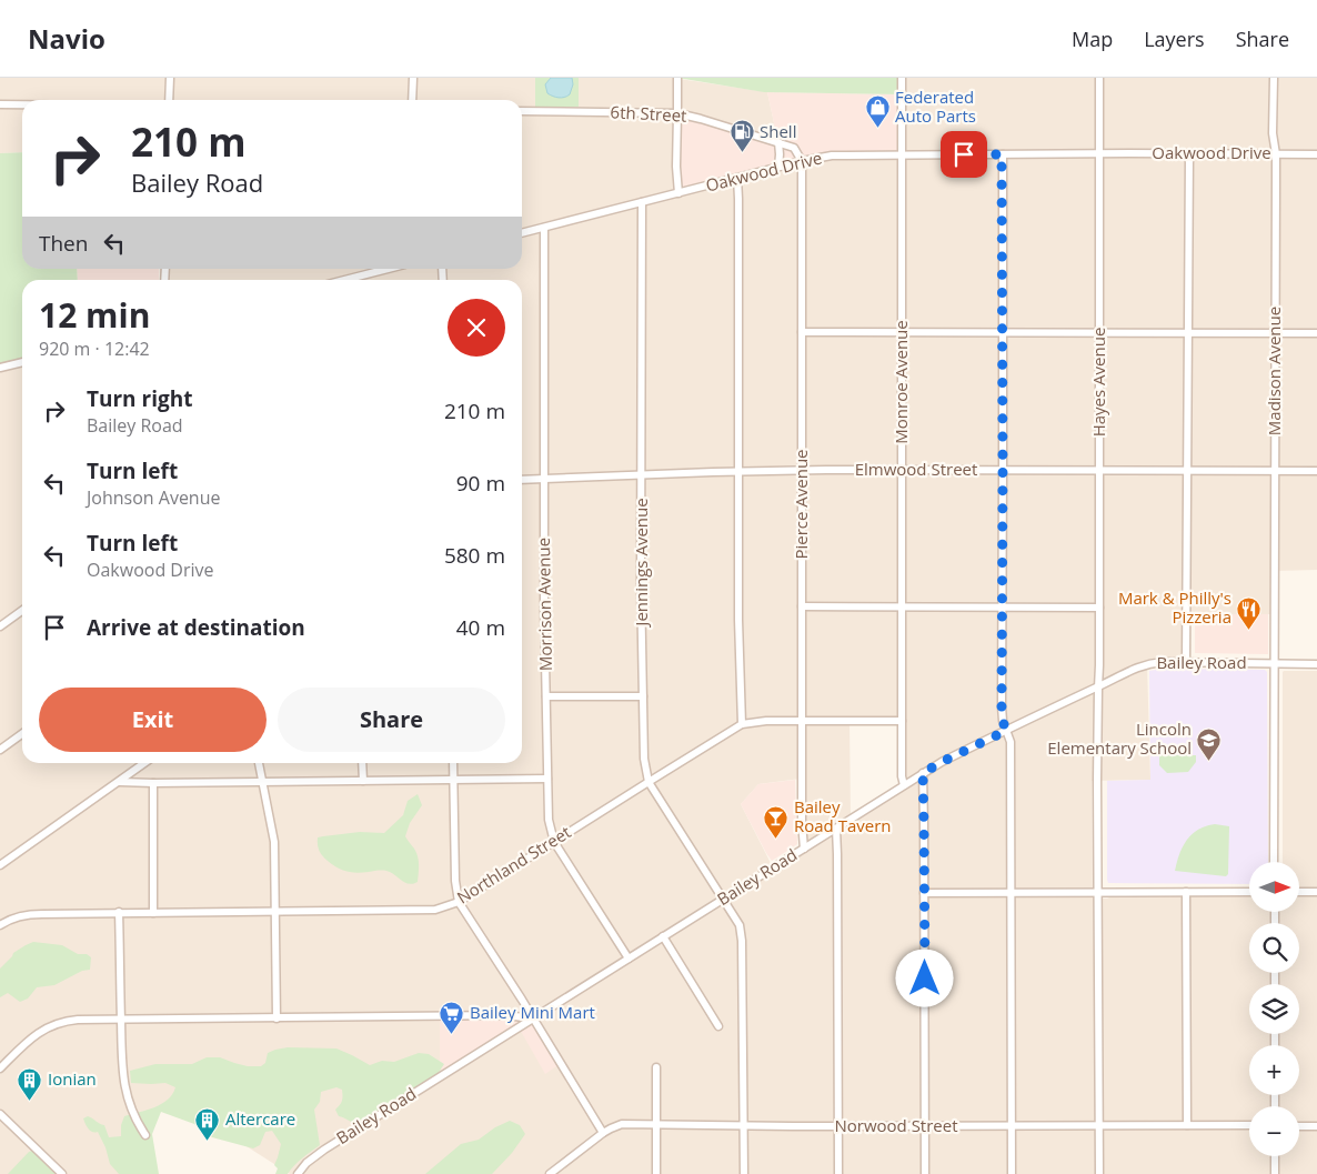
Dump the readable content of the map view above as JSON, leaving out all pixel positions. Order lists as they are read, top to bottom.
{
  "streets": {
    "street": [
      "6th Street",
      "Oakwood Drive",
      "Madison Avenue",
      "Monroe Avenue",
      "Hayes Avenue",
      "Elmwood Street",
      "Pierce Avenue",
      "Jennings Avenue",
      "Morrison Avenue",
      "Bailey Road",
      "Northland Street",
      "Norwood Street"
    ]
  },
  "crossings": [
    ["6th Street", "Oakwood Drive"],
    ["6th Street", "Pierce Avenue"],
    ["Oakwood Drive", "Madison Avenue"],
    ["Oakwood Drive", "Monroe Avenue"],
    ["Oakwood Drive", "Hayes Avenue"],
    ["Oakwood Drive", "Pierce Avenue"],
    ["Oakwood Drive", "Jennings Avenue"],
    ["Oakwood Drive", "Morrison Avenue"],
    ["Madison Avenue", "Elmwood Street"],
    ["Madison Avenue", "Bailey Road"],
    ["Monroe Avenue", "Elmwood Street"],
    ["Monroe Avenue", "Bailey Road"],
    ["Monroe Avenue", "Northland Street"],
    ["Hayes Avenue", "Elmwood Street"],
    ["Hayes Avenue", "Bailey Road"],
    ["Hayes Avenue", "Norwood Street"],
    ["Elmwood Street", "Pierce Avenue"],
    ["Elmwood Street", "Jennings Avenue"],
    ["Elmwood Street", "Morrison Avenue"],
    ["Pierce Avenue", "Bailey Road"],
    ["Pierce Avenue", "Northland Street"],
    ["Jennings Avenue", "Bailey Road"],
    ["Jennings Avenue", "Northland Street"],
    ["Jennings Avenue", "Norwood Street"],
    ["Morrison Avenue", "Bailey Road"],
    ["Morrison Avenue", "Northland Street"]
  ],
  "places": {
    "shop": ["Federated Auto Parts"],
    "fuel station": ["Shell"],
    "restaurant": ["Mark & Philly's Pizzeria"],
    "school or university": ["Lincoln Elementary School"],
    "bar": ["Bailey Road Tavern"],
    "supermarket": ["Bailey Mini Mart"],
    "building": ["Ionian", "Altercare"]
  },
  "north": "right",
  "page": {
    "header": "Navio",
    "nav": ["Map", "Layers", "Share"],
    "turn": ["210 m", "Bailey Road"],
    "then": "Then",
    "heading": ["12 min", "920 m · 12:42"],
    "list": [
      {
        "name": "Turn right",
        "note": "Bailey Road",
        "value": "210 m"
      },
      {
        "name": "Turn left",
        "note": "Johnson Avenue",
        "value": "90 m"
      },
      {
        "name": "Turn left",
        "note": "Oakwood Drive",
        "value": "580 m"
      },
      {
        "name": "Arrive at destination",
        "value": "40 m"
      }
    ],
    "buttons": ["Exit", "Share"],
    "map_buttons": ["+", "−"]
  }
}
